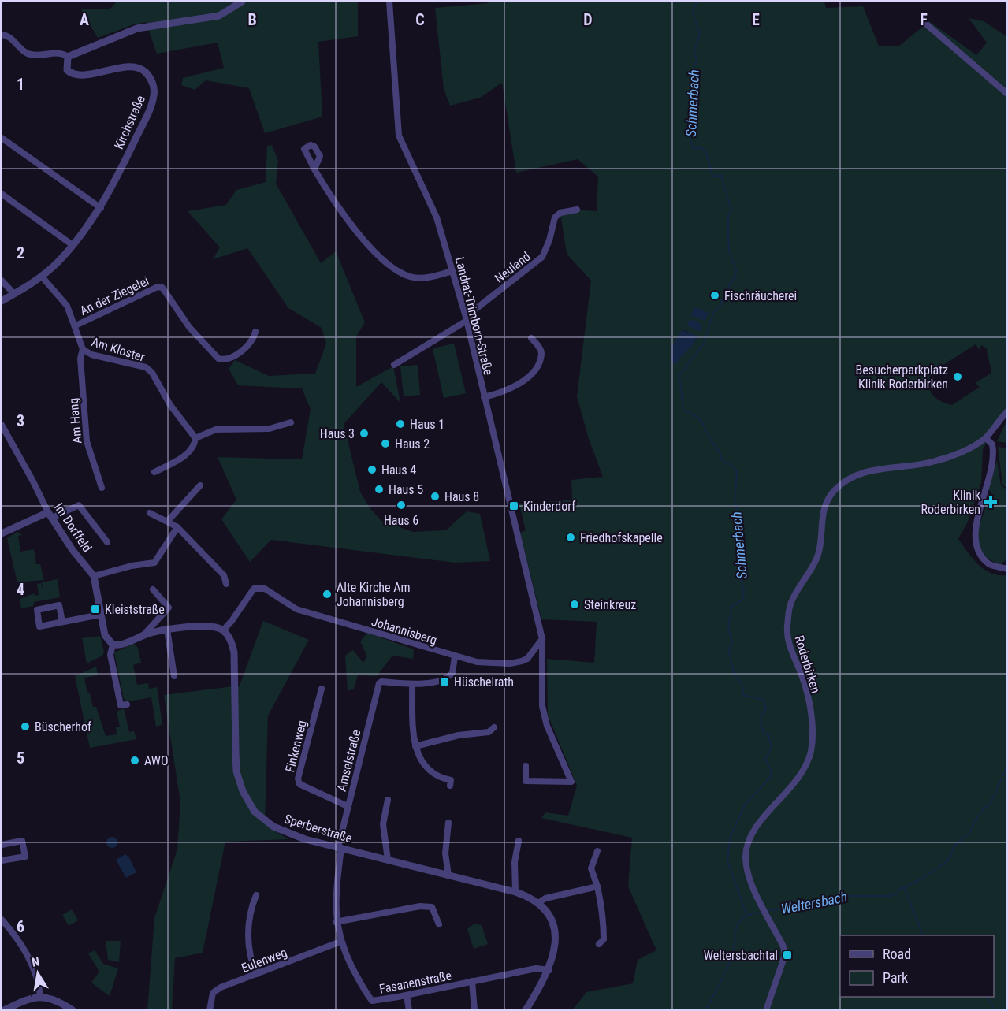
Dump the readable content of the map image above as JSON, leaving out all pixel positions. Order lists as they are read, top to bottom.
{
  "streets": {
    "street": [
      "Kirchstraße",
      "Neuland",
      "An der Ziegelei",
      "Landrat-Trimborn-Straße",
      "Am Kloster",
      "Am Hang",
      "Im Dorffeld",
      "Johannisberg",
      "Roderbirken",
      "Finkenweg",
      "Amselstraße",
      "Sperberstraße",
      "Eulenweg",
      "Fasanenstraße"
    ]
  },
  "crossings": [
    ["Kirchstraße", "Am Kloster"],
    ["Neuland", "Landrat-Trimborn-Straße"],
    ["An der Ziegelei", "Am Kloster"],
    ["Landrat-Trimborn-Straße", "Johannisberg"],
    ["Am Kloster", "Am Hang"],
    ["Johannisberg", "Sperberstraße"],
    ["Finkenweg", "Amselstraße"],
    ["Amselstraße", "Sperberstraße"],
    ["Amselstraße", "Fasanenstraße"],
    ["Sperberstraße", "Fasanenstraße"],
    ["Eulenweg", "Fasanenstraße"]
  ],
  "water": ["Schmerbach", "Weltersbach"],
  "places": {
    "other": [
      "Fischräucherei",
      "Besucherparkplatz Klinik Roderbirken",
      "Haus 1",
      "Haus 3",
      "Haus 2",
      "Haus 4",
      "Haus 5",
      "Haus 8",
      "Haus 6",
      "Friedhofskapelle",
      "Alte Kirche Am Johannisberg",
      "Steinkreuz",
      "Büscherhof",
      "AWO"
    ],
    "health": ["Klinik Roderbirken"],
    "transit": [
      "Kinderdorf",
      "Kleiststraße",
      "Hüschelrath",
      "Weltersbachtal"
    ]
  },
  "legend": ["Road", "Park"],
  "north": "top",
  "grid": {
    "columns": [
      "A",
      "B",
      "C",
      "D",
      "E",
      "F"
    ],
    "rows": [
      "1",
      "2",
      "3",
      "4",
      "5",
      "6"
    ]
  }
}
